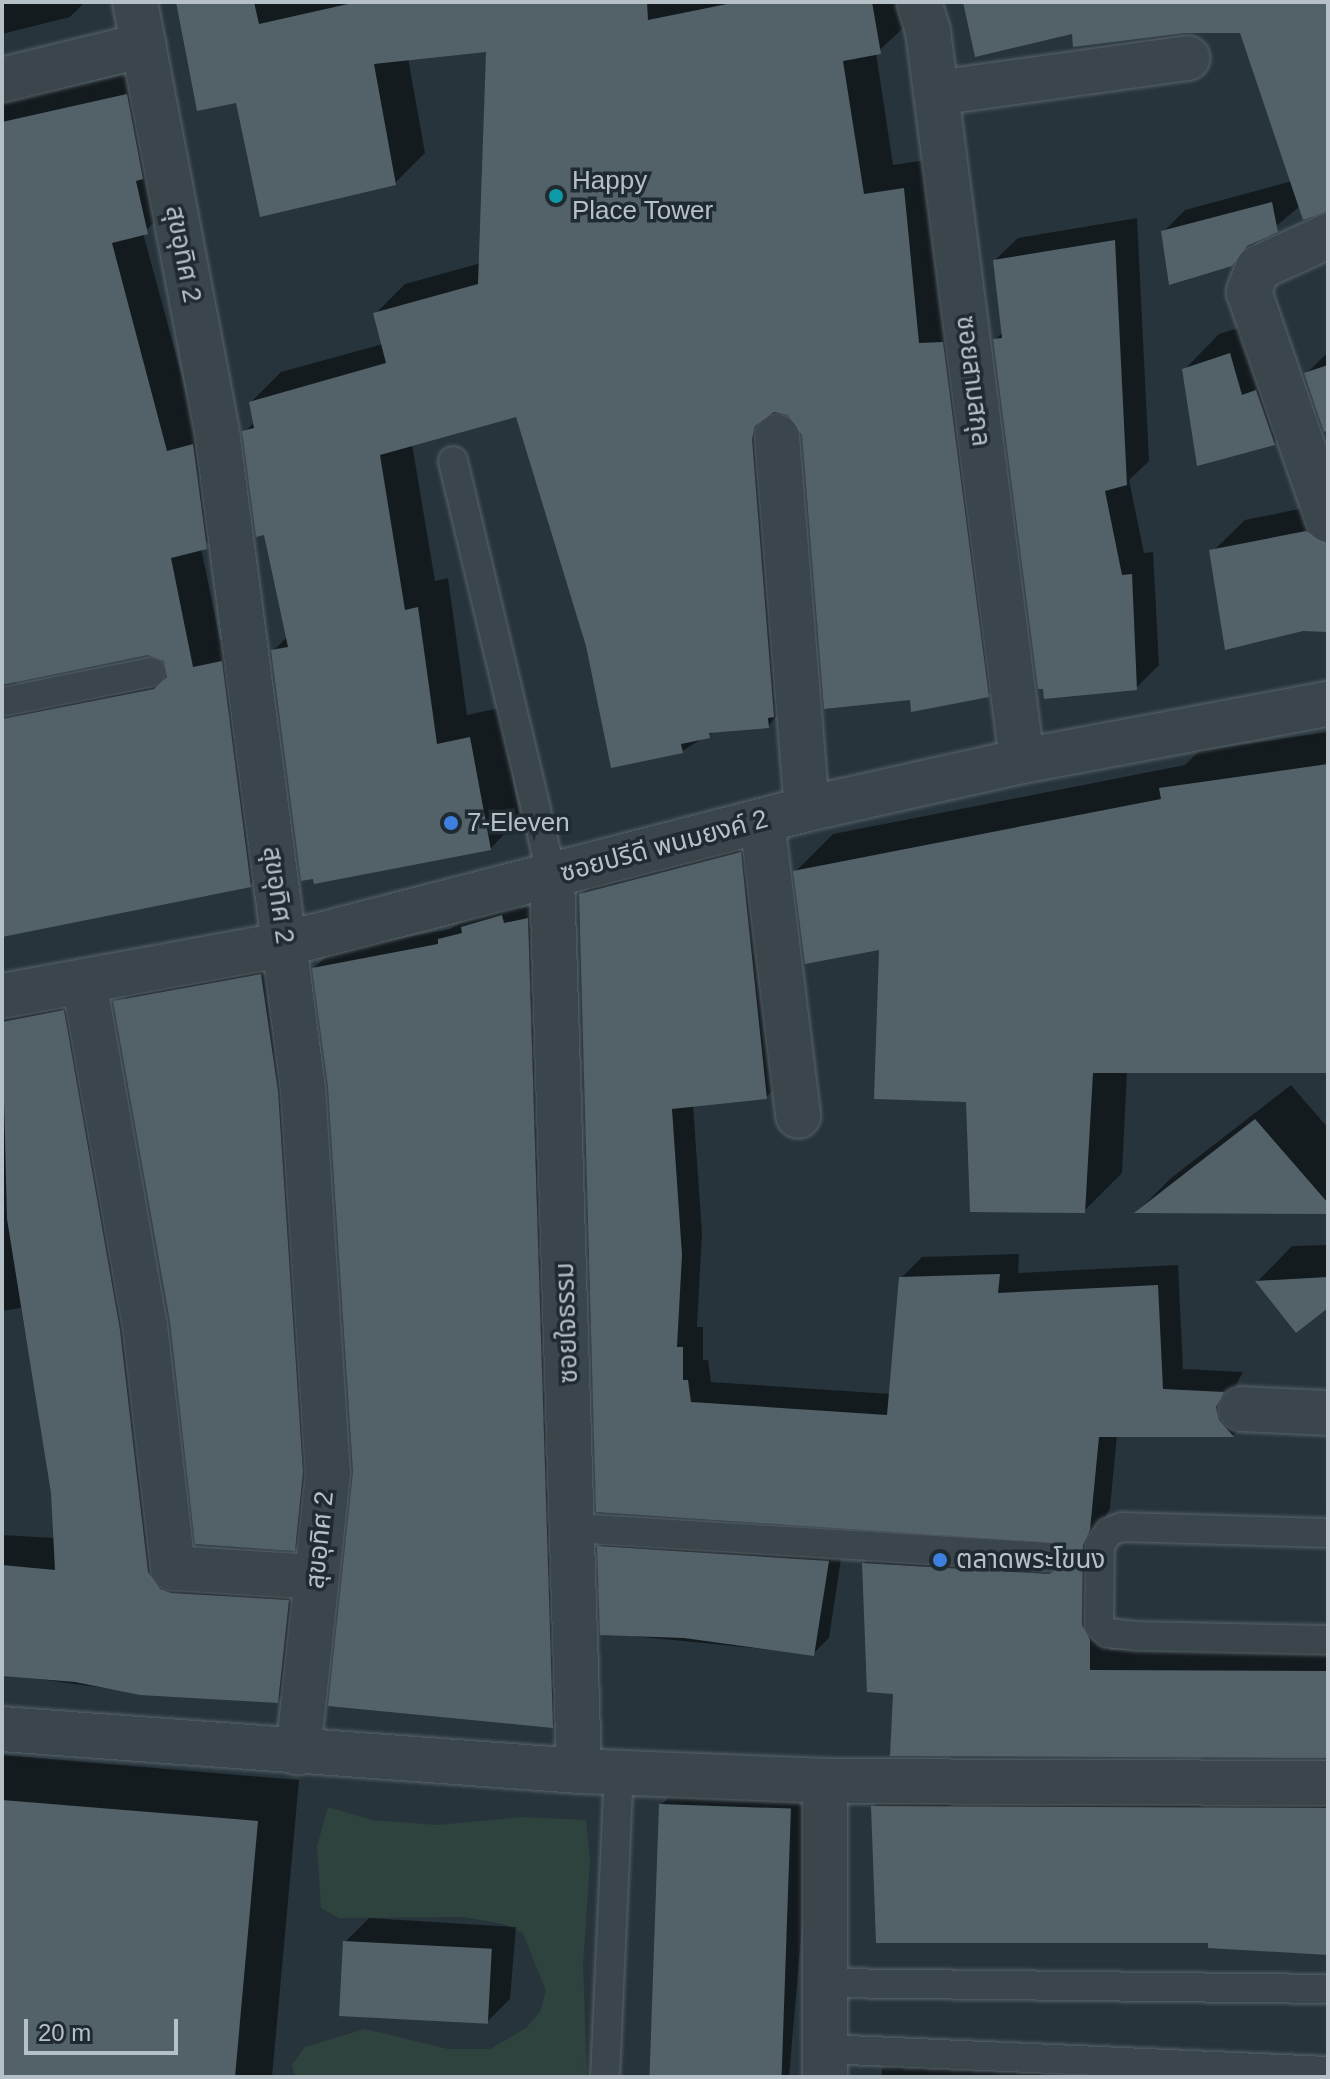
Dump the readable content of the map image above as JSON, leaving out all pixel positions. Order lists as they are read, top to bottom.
{
  "streets": {
    "street": [
      "สุขอุทิศ 2",
      "ซอยสามสกุล",
      "ซอยปรีดี พนมยงค์ 2",
      "ซอยใจธรรม"
    ]
  },
  "crossings": [
    ["สุขอุทิศ 2", "ซอยปรีดี พนมยงค์ 2"],
    ["ซอยสามสกุล", "ซอยปรีดี พนมยงค์ 2"],
    ["ซอยปรีดี พนมยงค์ 2", "ซอยใจธรรม"]
  ],
  "places": ["Happy Place Tower", "7-Eleven", "ตลาดพระโขนง"],
  "scale_bar": "20 m"
}
